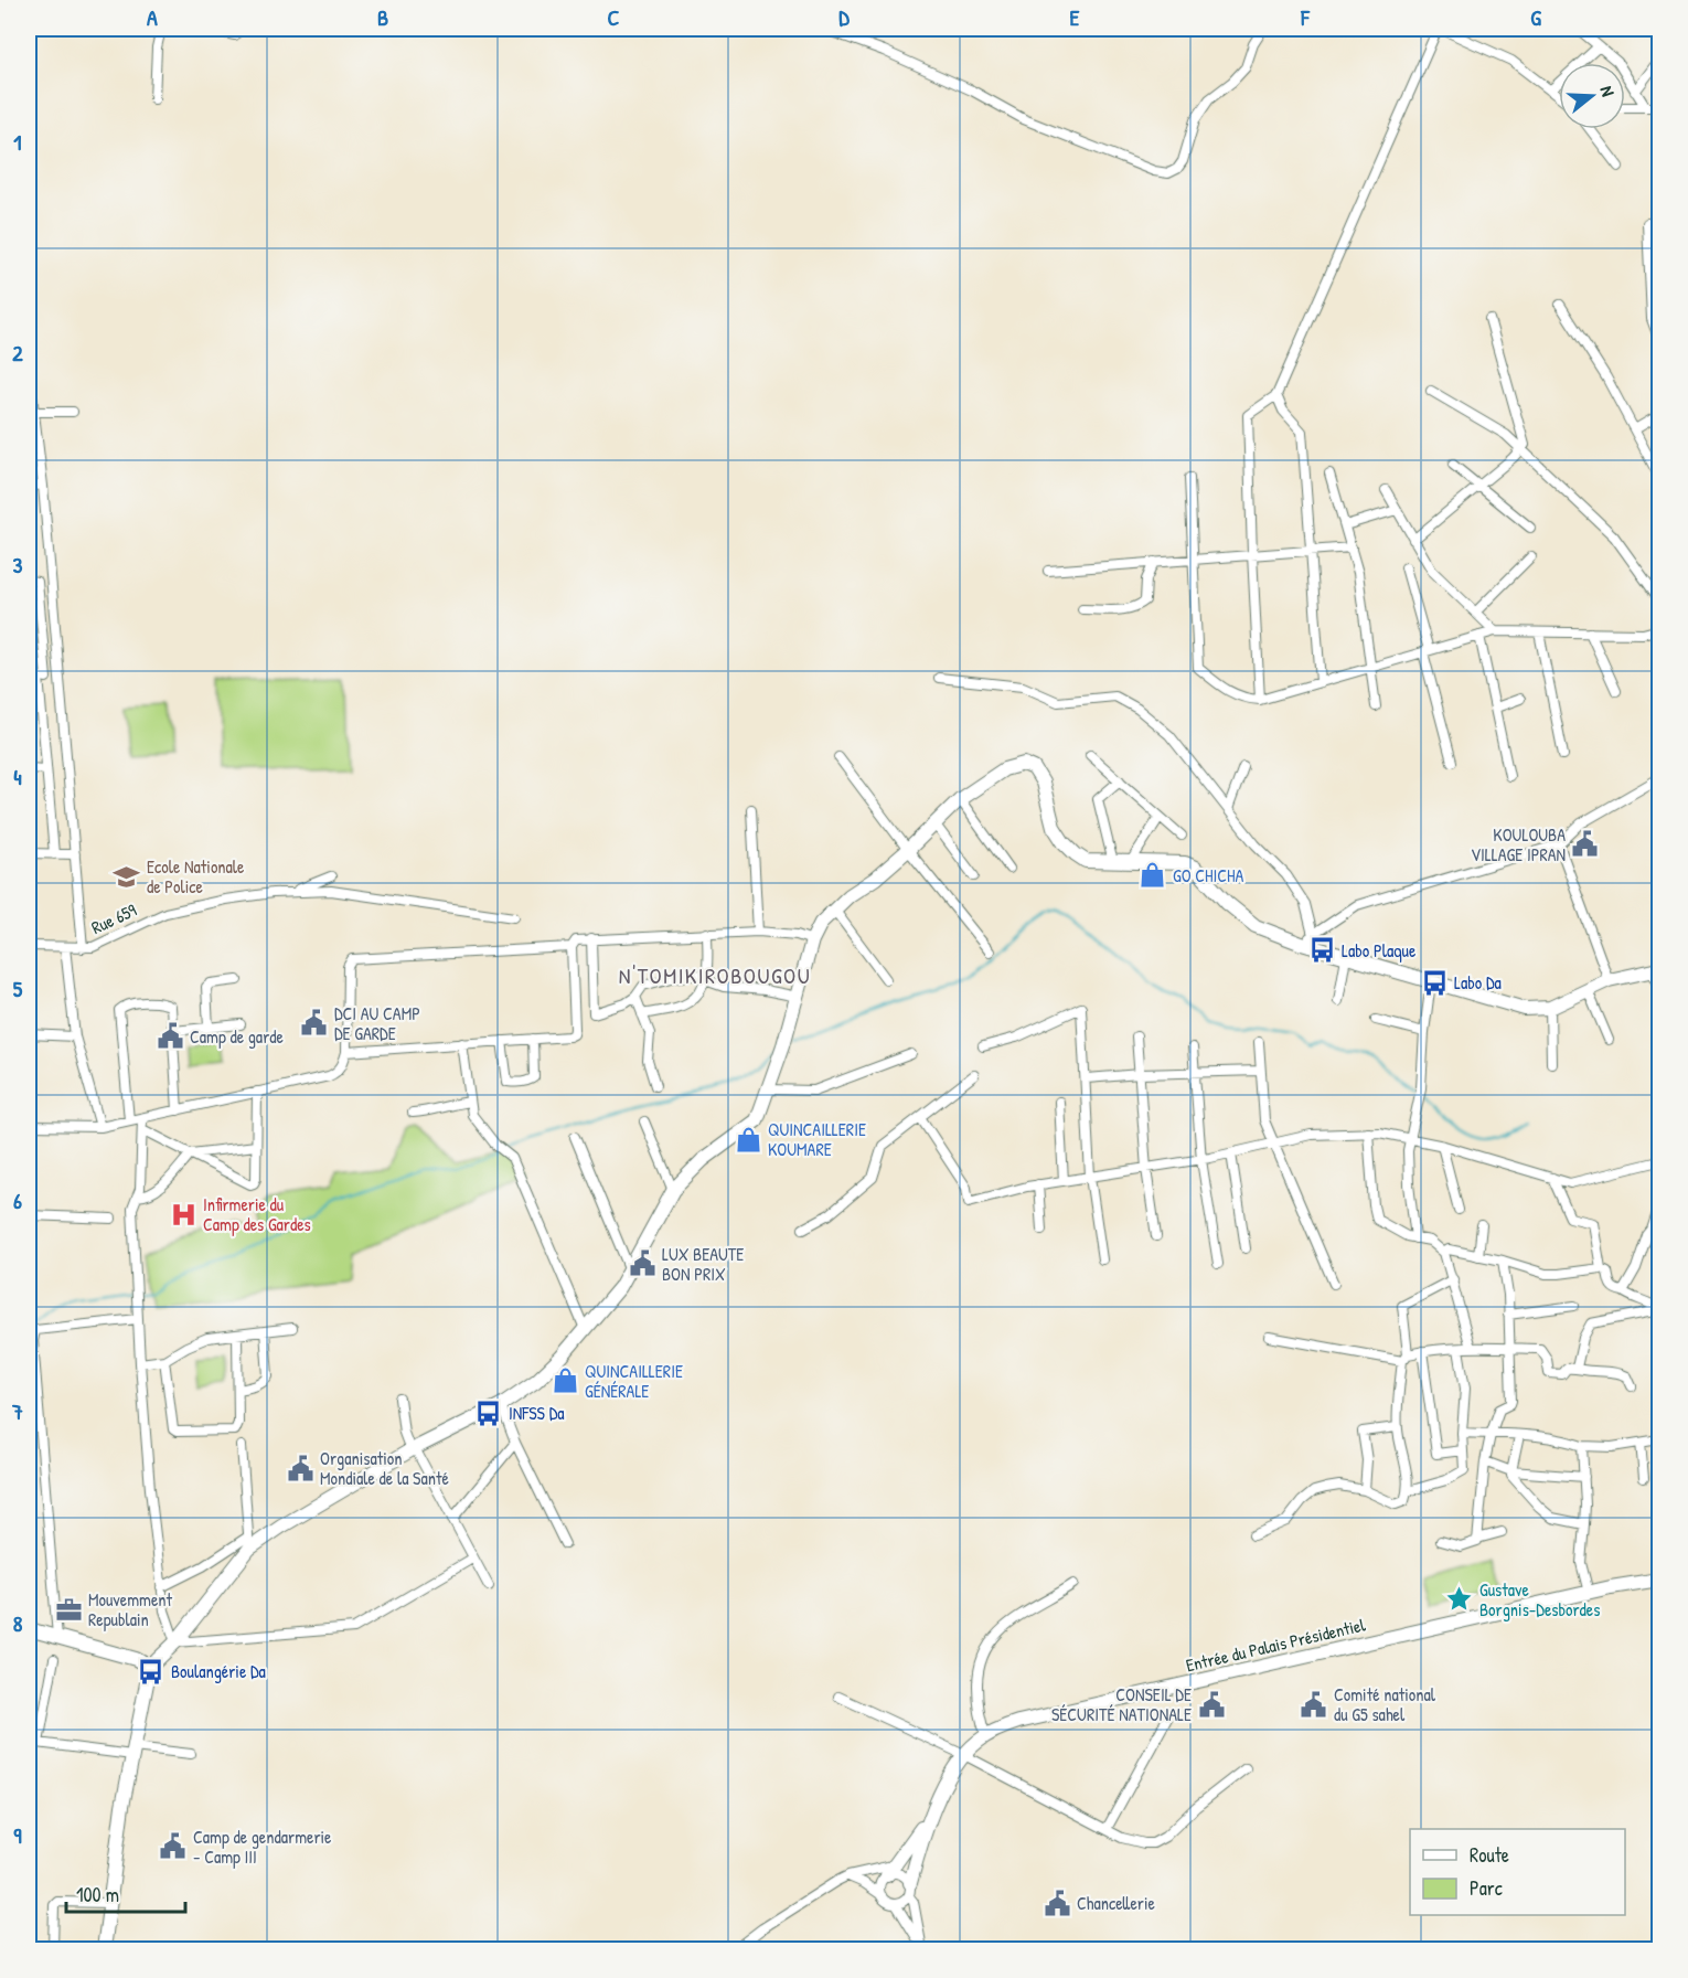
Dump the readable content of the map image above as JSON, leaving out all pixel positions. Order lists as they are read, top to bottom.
{
  "streets": {
    "street": ["Rue 659", "Entrée du Palais Présidentiel"]
  },
  "districts": ["N'TOMIKIROBOUGOU"],
  "places": {
    "public building": [
      "KOULOUBA VILLAGE IPRAN",
      "DCI AU CAMP DE GARDE",
      "Camp de garde",
      "LUX BEAUTE BON PRIX",
      "Organisation Mondiale de la Santé",
      "CONSEIL DE SÉCURITÉ NATIONALE",
      "Comité national du G5 sahel",
      "Camp de gendarmerie - Camp III",
      "Chancellerie"
    ],
    "shop": ["GO CHICHA", "QUINCAILLERIE KOUMARE", "QUINCAILLERIE GÉNÉRALE"],
    "school or university": ["Ecole Nationale de Police"],
    "bus stop": [
      "Labo Plaque",
      "Labo Da",
      "INFSS Da",
      "Boulangérie Da"
    ],
    "hospital": ["Infirmerie du Camp des Gardes"],
    "place": ["Gustave Borgnis-Desbordes"],
    "office": ["Mouvemment Republain"]
  },
  "legend": ["Route", "Parc"],
  "scale_bar": "100 m",
  "north": "right",
  "grid": {
    "columns": [
      "A",
      "B",
      "C",
      "D",
      "E",
      "F",
      "G"
    ],
    "rows": [
      "1",
      "2",
      "3",
      "4",
      "5",
      "6",
      "7",
      "8",
      "9"
    ]
  }
}
